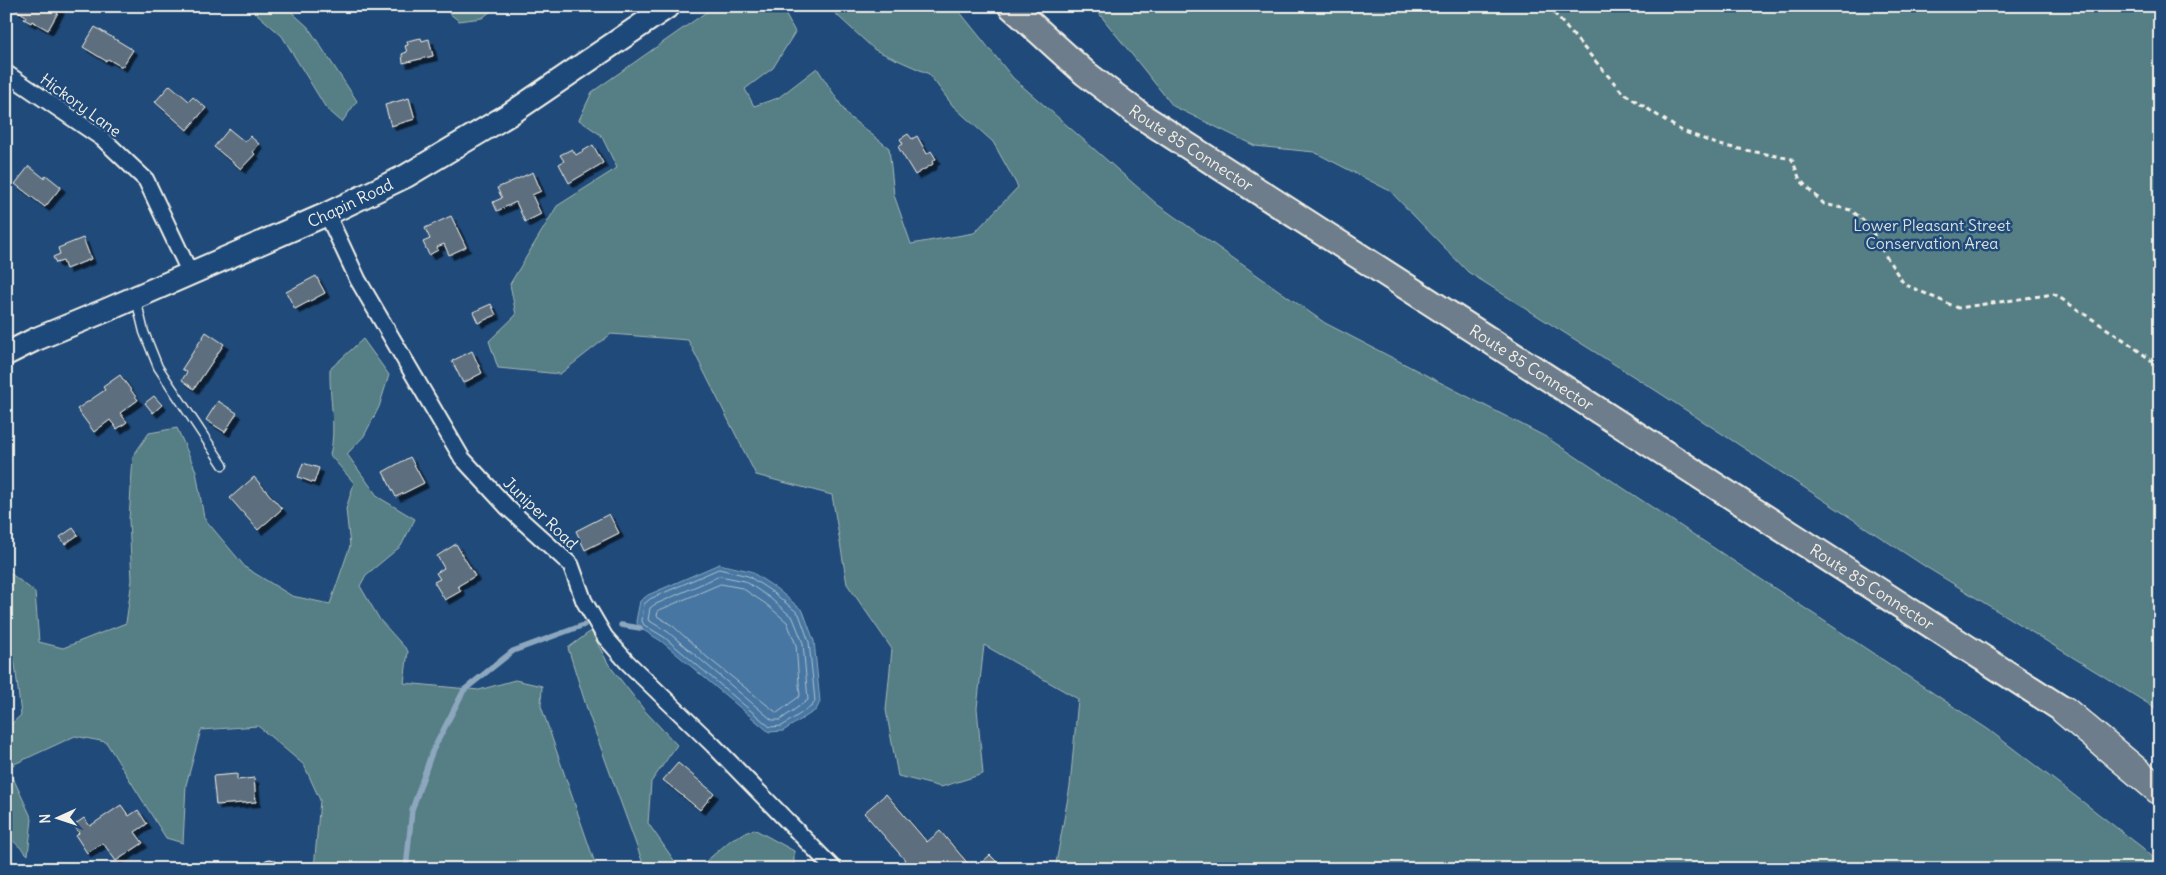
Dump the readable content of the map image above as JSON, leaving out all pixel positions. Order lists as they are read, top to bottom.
{
  "streets": {
    "highway": ["Route 85 Connector"],
    "street": ["Hickory Lane", "Chapin Road", "Juniper Road"]
  },
  "crossings": [
    ["Hickory Lane", "Chapin Road"],
    ["Chapin Road", "Juniper Road"]
  ],
  "parks": ["Lower Pleasant Street Conservation Area"],
  "north": "left"
}
